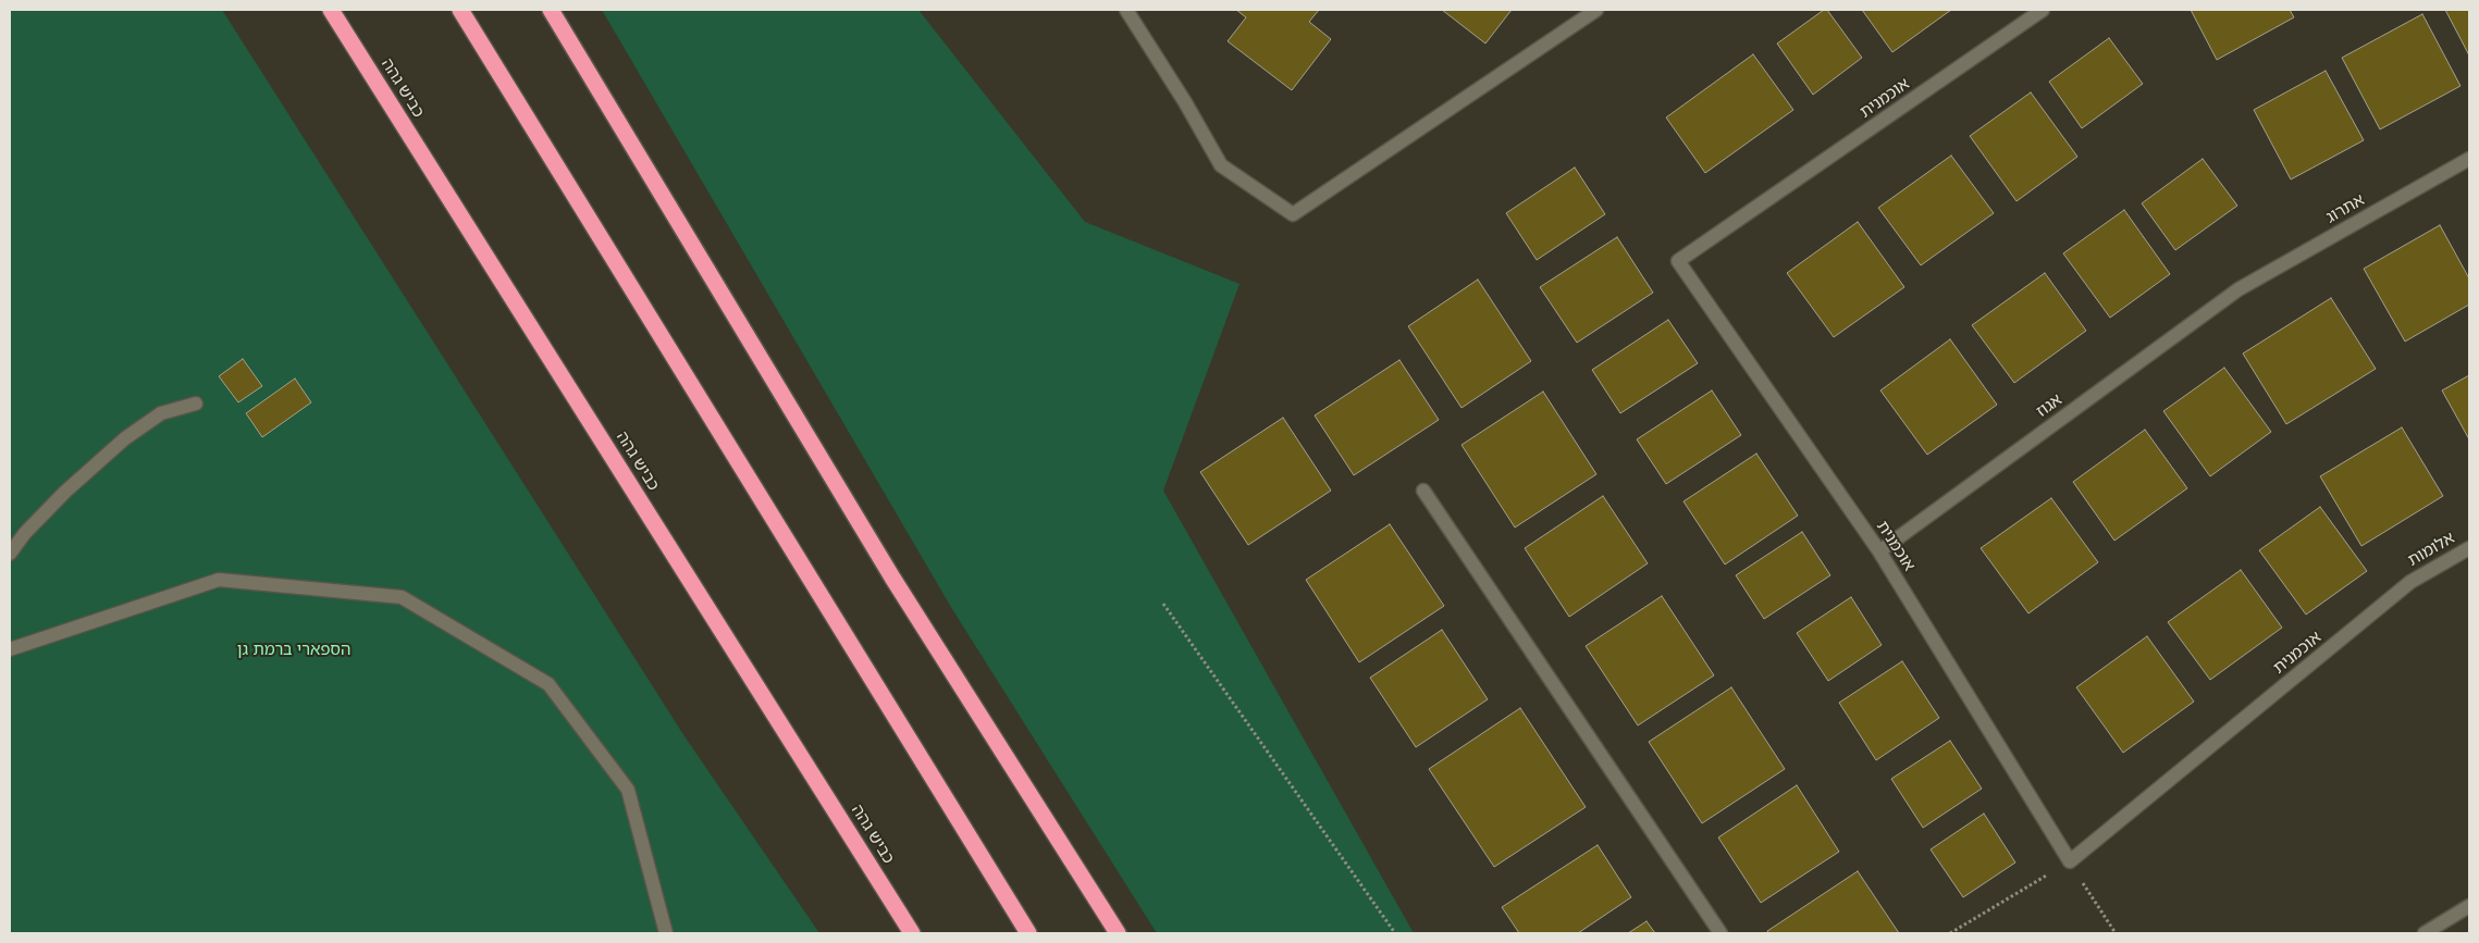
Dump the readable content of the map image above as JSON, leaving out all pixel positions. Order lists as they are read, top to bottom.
{
  "streets": {
    "highway": ["כביש גהה"],
    "street": [
      "אוכמנית",
      "אתרוג",
      "אגוז",
      "אלומות"
    ]
  },
  "crossings": [
    ["אוכמנית", "אגוז"],
    ["אוכמנית", "אלומות"],
    ["אתרוג", "אגוז"]
  ],
  "parks": ["הספארי ברמת גן"]
}
